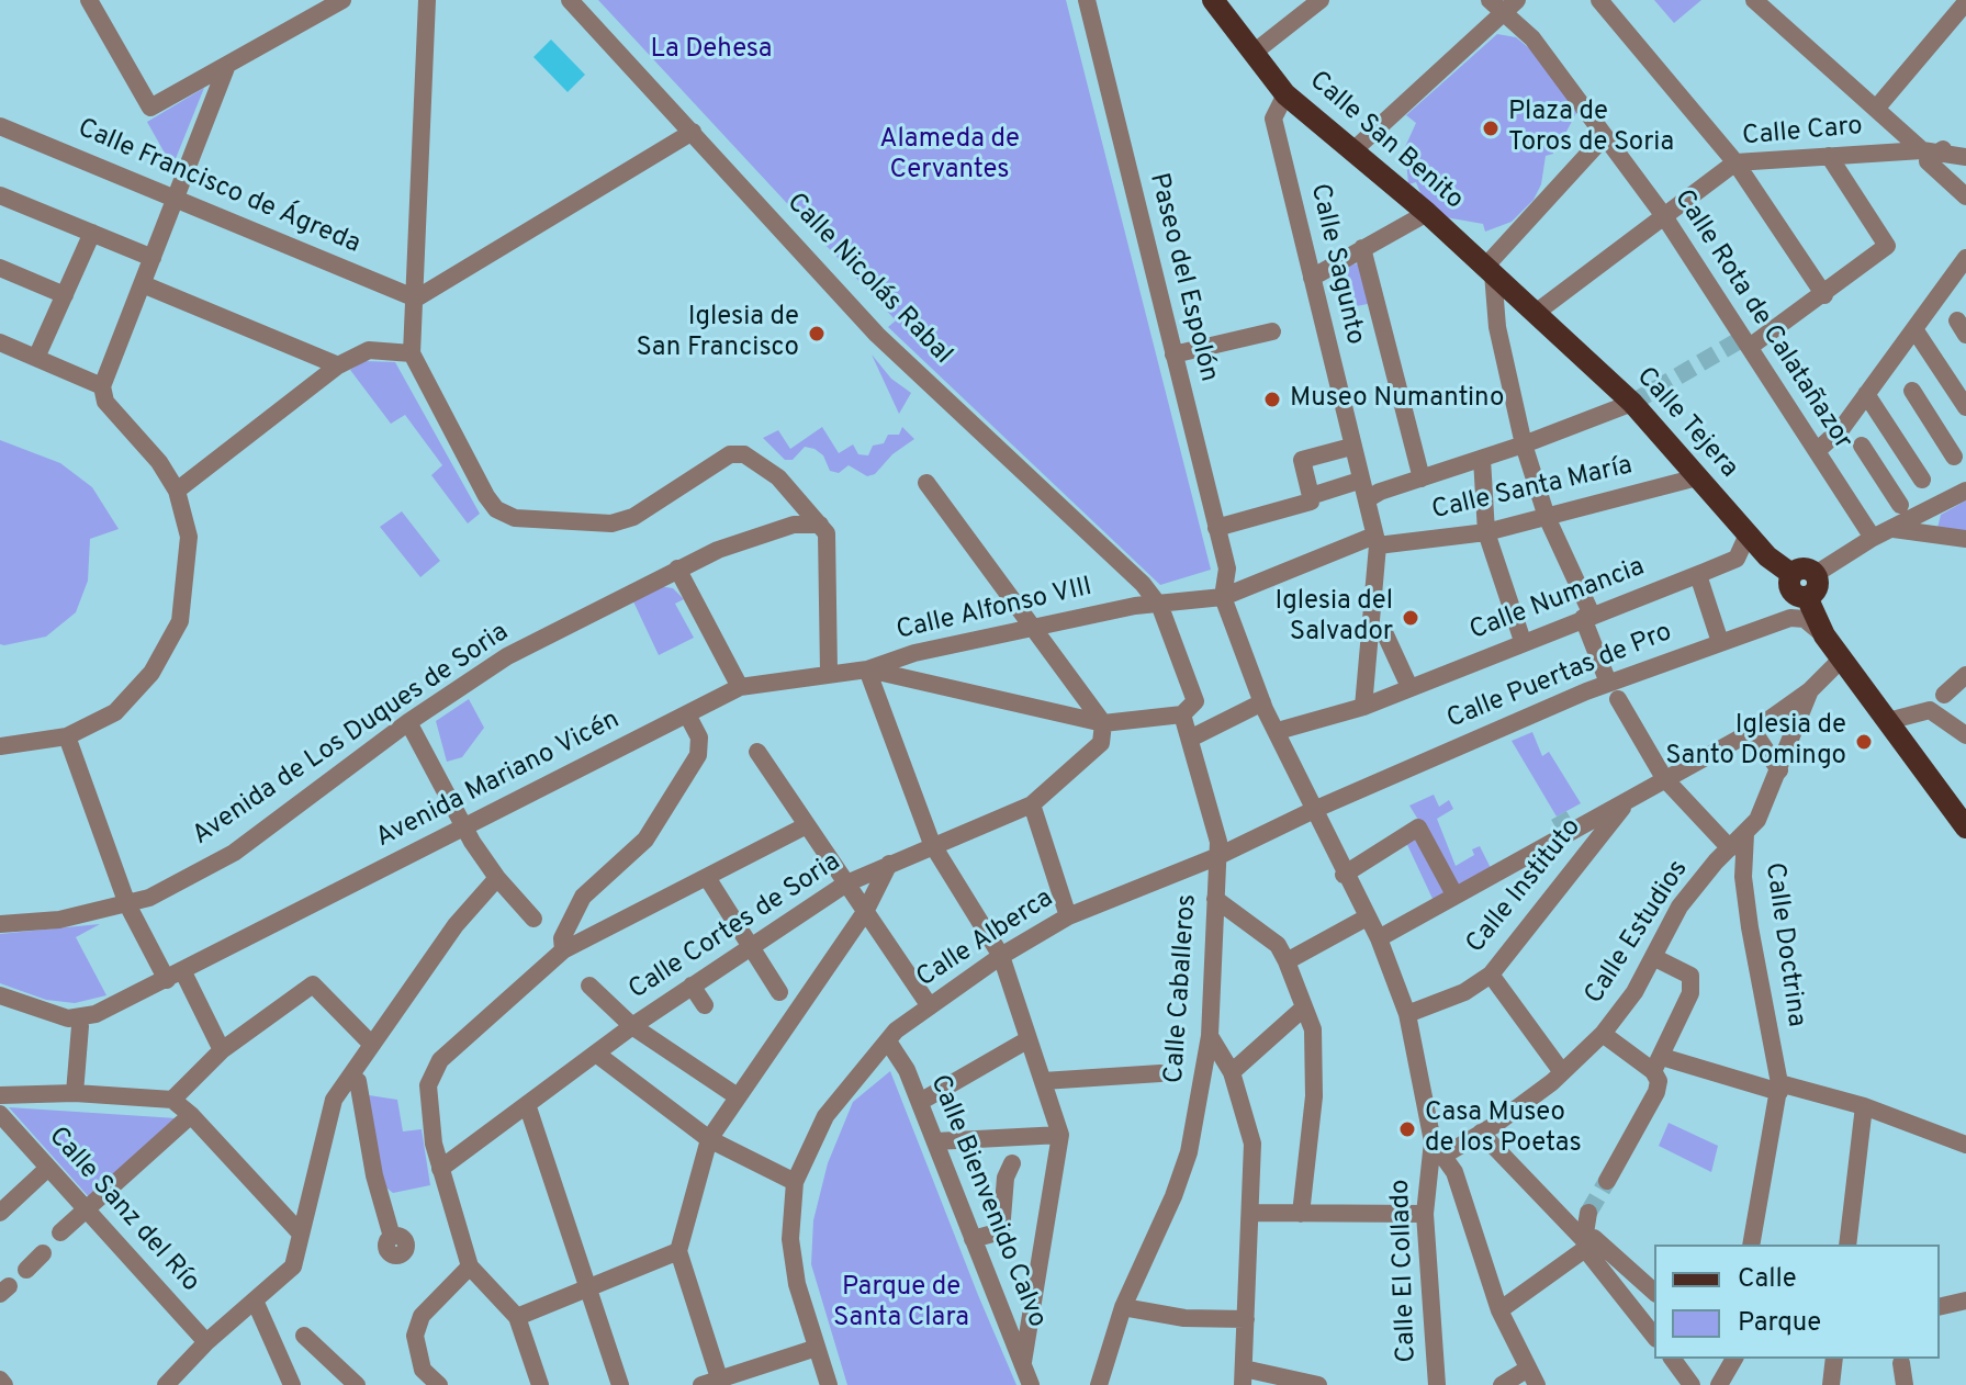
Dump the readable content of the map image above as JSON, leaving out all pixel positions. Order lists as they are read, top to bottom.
{
  "streets": {
    "main road": ["Calle San Benito", "Calle Tejera"],
    "street": [
      "Calle Caro",
      "Calle Francisco de Ágreda",
      "Calle Sagunto",
      "Paseo del Espolón",
      "Calle Nicolás Rabal",
      "Calle Rota de Calatañazor",
      "Calle Santa María",
      "Calle Numancia",
      "Calle Alfonso VIII",
      "Calle Puertas de Pro",
      "Avenida de Los Duques de Soria",
      "Avenida Mariano Vicén",
      "Calle Instituto",
      "Calle Cortes de Soria",
      "Calle Estudios",
      "Calle Alberca",
      "Calle Doctrina",
      "Calle Caballeros",
      "Calle Bienvenido Calvo",
      "Calle Sanz del Río",
      "Calle El Collado"
    ]
  },
  "crossings": [
    ["Calle Caro", "Calle San Benito"],
    ["Calle Caro", "Calle Rota de Calatañazor"],
    ["Calle Caro", "Calle Tejera"],
    ["Calle San Benito", "Calle Sagunto"],
    ["Calle San Benito", "Calle Tejera"],
    ["Calle Sagunto", "Calle Santa María"],
    ["Calle Sagunto", "Calle Numancia"],
    ["Paseo del Espolón", "Calle Alfonso VIII"],
    ["Paseo del Espolón", "Calle El Collado"],
    ["Calle Nicolás Rabal", "Calle Alfonso VIII"],
    ["Calle Nicolás Rabal", "Calle Caballeros"],
    ["Calle Tejera", "Calle Santa María"],
    ["Calle Tejera", "Calle Numancia"],
    ["Calle Santa María", "Calle Alfonso VIII"],
    ["Calle Numancia", "Calle El Collado"],
    ["Calle Alfonso VIII", "Avenida Mariano Vicén"],
    ["Calle Alfonso VIII", "Calle El Collado"],
    ["Calle Puertas de Pro", "Calle Alberca"],
    ["Calle Puertas de Pro", "Calle Caballeros"],
    ["Calle Puertas de Pro", "Calle El Collado"],
    ["Calle Instituto", "Calle El Collado"],
    ["Calle Estudios", "Calle Doctrina"],
    ["Calle Estudios", "Calle El Collado"],
    ["Calle Alberca", "Calle Caballeros"],
    ["Calle Alberca", "Calle Bienvenido Calvo"]
  ],
  "parks": ["La Dehesa", "Alameda de Cervantes", "Parque de Santa Clara"],
  "places": [
    "Plaza de Toros de Soria",
    "Iglesia de San Francisco",
    "Museo Numantino",
    "Iglesia del Salvador",
    "Iglesia de Santo Domingo",
    "Casa Museo de los Poetas"
  ],
  "legend": ["Calle", "Parque"]
}
